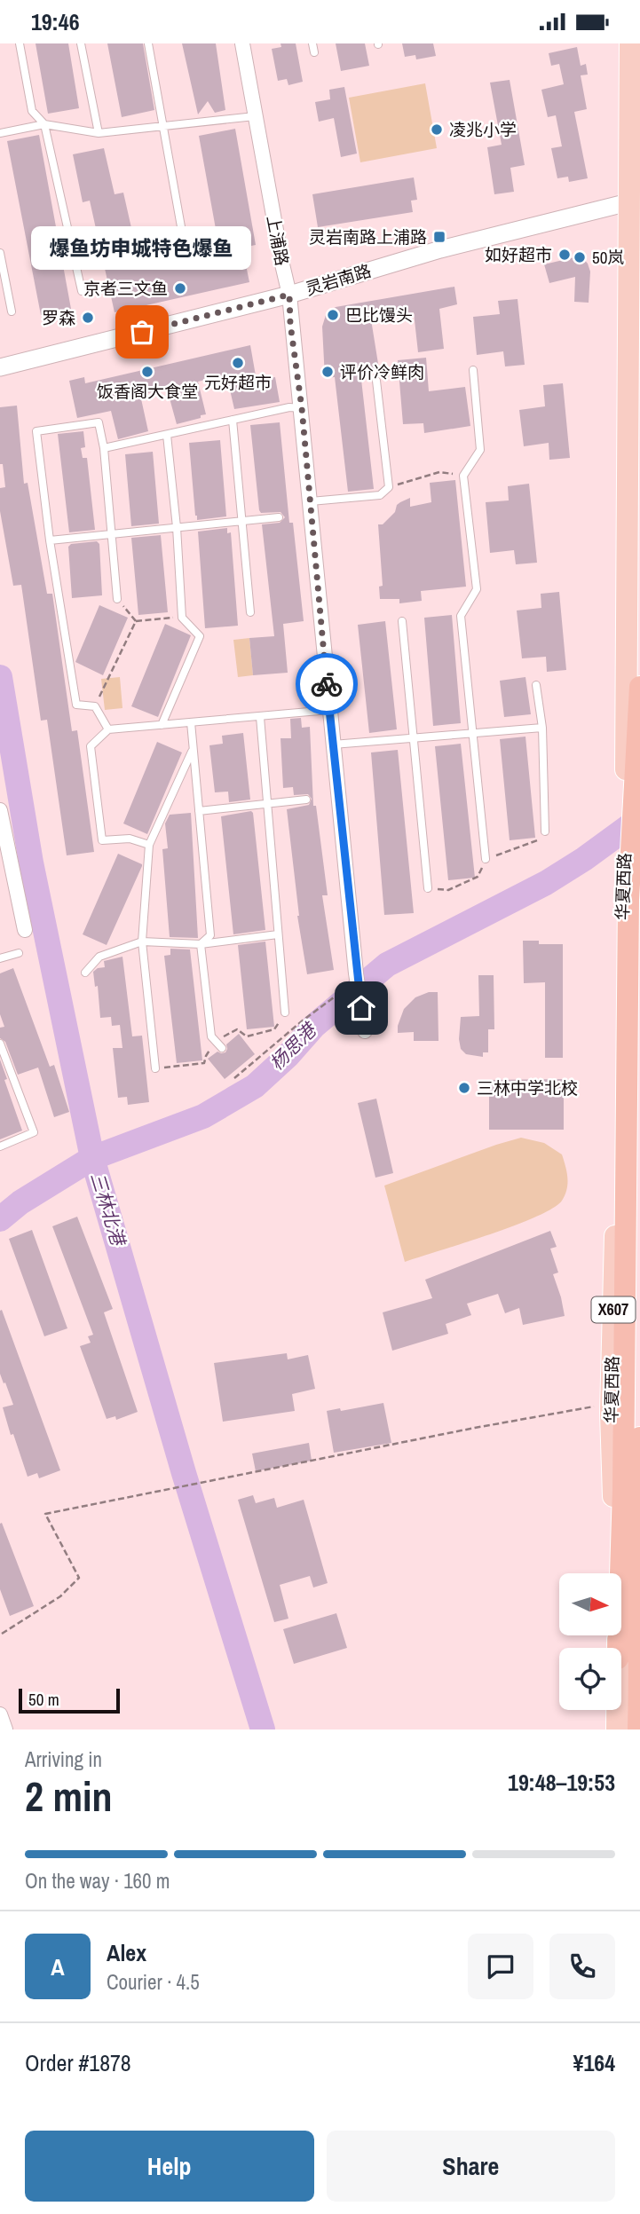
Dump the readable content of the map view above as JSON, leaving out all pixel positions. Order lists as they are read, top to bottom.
{
  "streets": {
    "main road": ["华夏西路", "X607"],
    "street": ["上浦路", "灵岩南路"]
  },
  "crossings": [
    ["上浦路", "灵岩南路"],
    ["灵岩南路", "华夏西路"]
  ],
  "water": ["杨思港", "三林北港"],
  "places": {
    "other": [
      "凌兆小学",
      "如好超市",
      "50岚",
      "京者三文鱼",
      "巴比馒头",
      "罗森",
      "爆鱼坊申城特色爆鱼",
      "元好超市",
      "饭香阁大食堂",
      "评价冷鲜肉",
      "三林中学北校"
    ],
    "transit": ["灵岩南路上浦路"]
  },
  "scale_bar": "50 m",
  "north": "right",
  "page": {
    "status": "19:46",
    "bubble": "爆鱼坊申城特色爆鱼",
    "scale": "50 m",
    "heading": ["2 min", "Arriving in", "19:48–19:53"],
    "panel": [
      "Alex",
      "Courier · 4.5",
      "Order #1878",
      "¥164"
    ],
    "bar": "On the way · 160 m",
    "round": "A",
    "buttons": ["Help", "Share"]
  }
}
